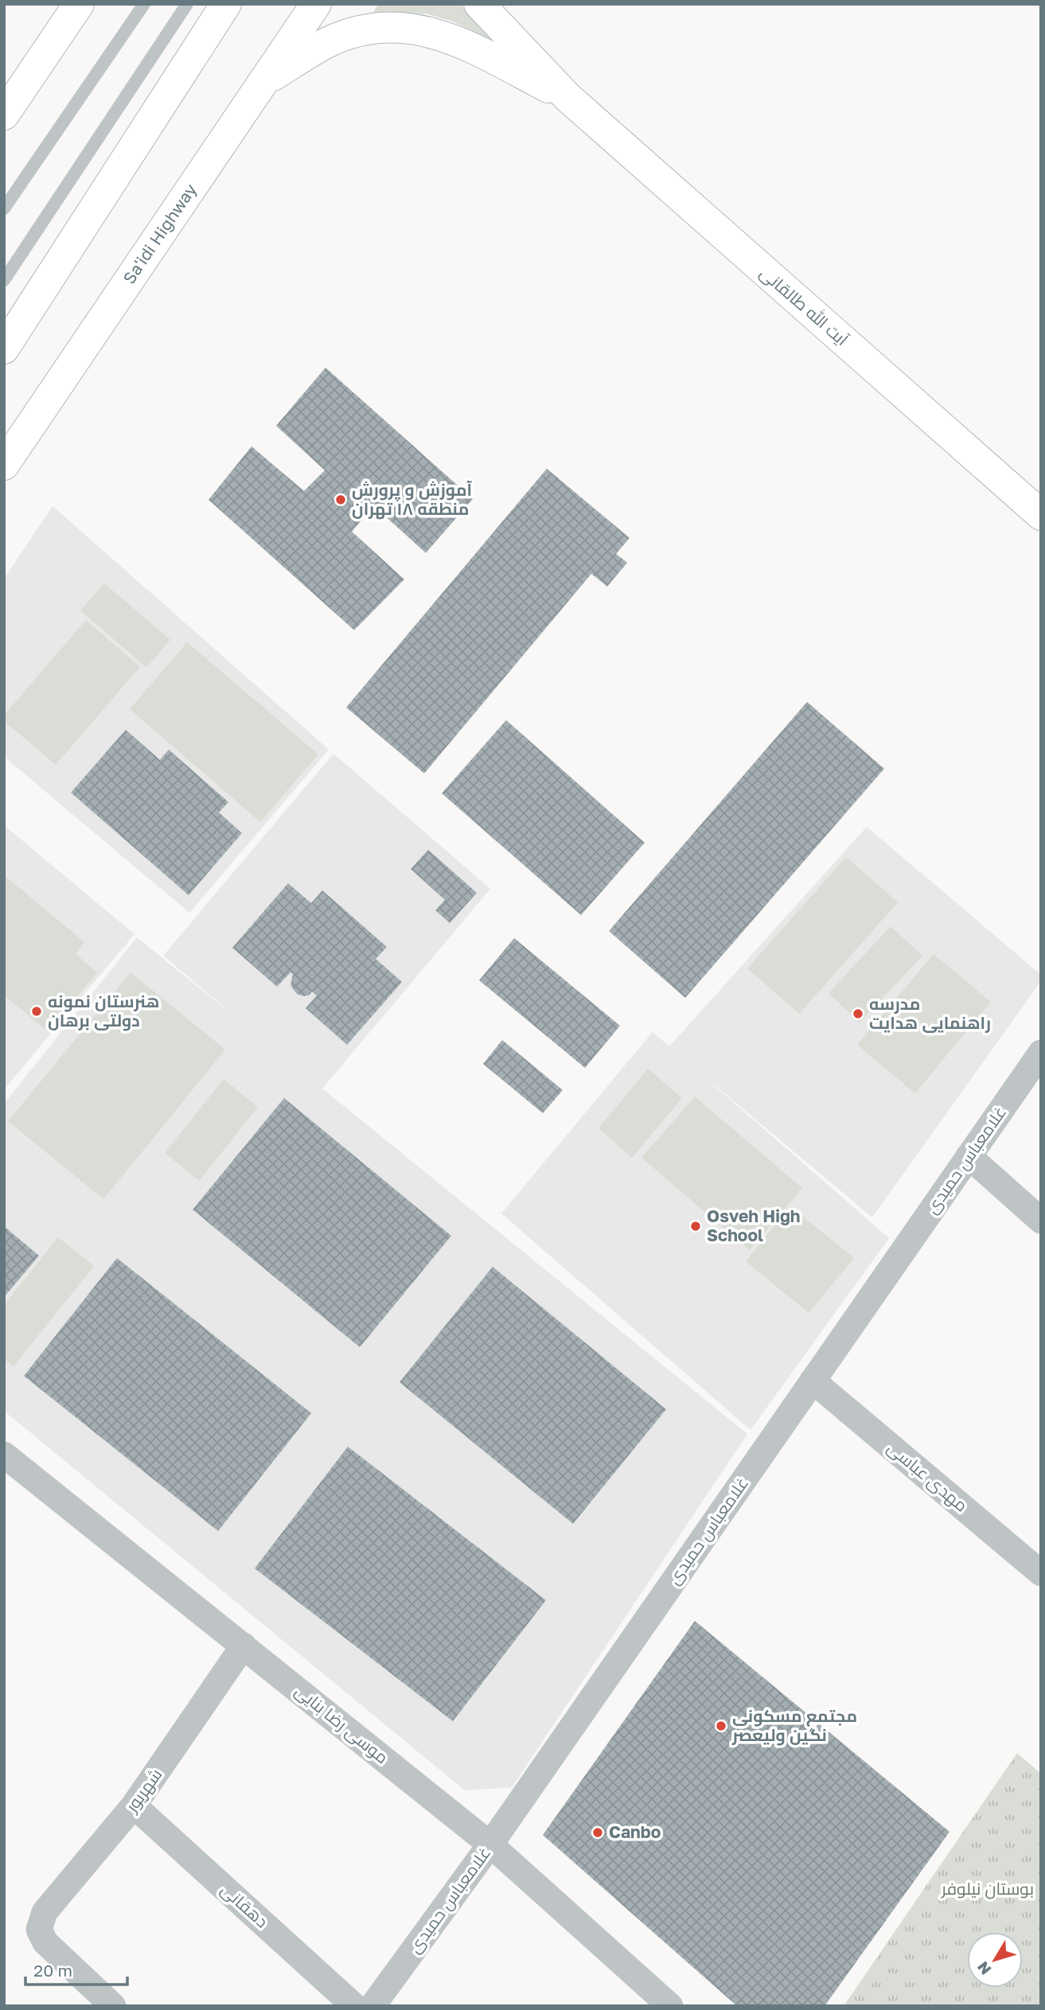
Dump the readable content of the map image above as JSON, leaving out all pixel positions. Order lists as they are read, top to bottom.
{
  "streets": {
    "main road": ["Sa'idi Highway", "آیت الله طالقانی"],
    "street": [
      "غلامعباس حمیدی",
      "مهدی عباسی",
      "موسی رضا بنایی",
      "شهریور",
      "دهقانی"
    ]
  },
  "crossings": [
    ["Sa'idi Highway", "آیت الله طالقانی"],
    ["غلامعباس حمیدی", "مهدی عباسی"],
    ["غلامعباس حمیدی", "موسی رضا بنایی"],
    ["موسی رضا بنایی", "شهریور"],
    ["شهریور", "دهقانی"]
  ],
  "parks": ["بوستان نیلوفر"],
  "places": [
    "آموزش و پرورش منطقه ۱۸ تهران",
    "هنرستان نمونه دولتی برهان",
    "مدرسه راهنمایی هدایت",
    "Osveh High School",
    "مجتمع مسکونی نگین ولیعصر",
    "Canbo"
  ],
  "scale_bar": "20 m",
  "north": "bottom left"
}
